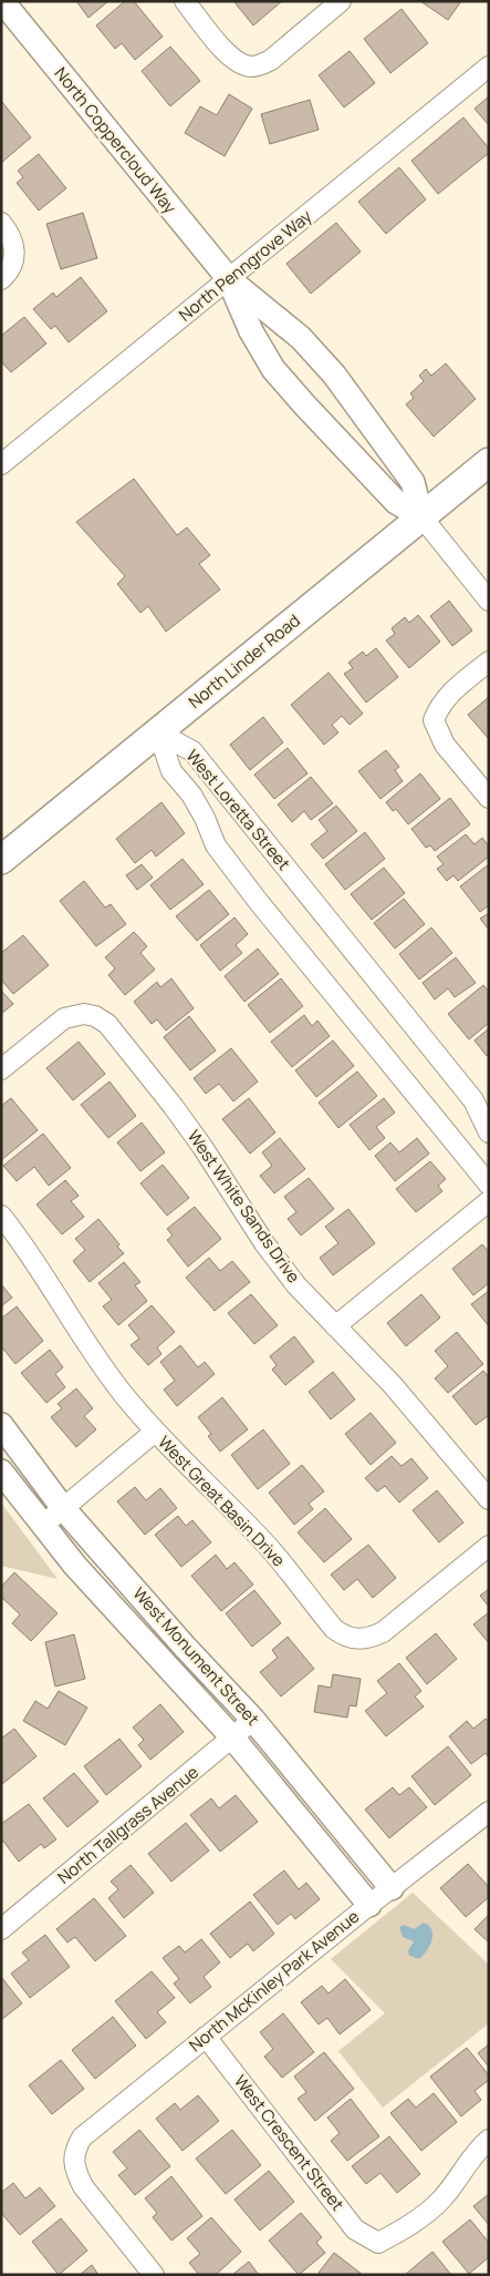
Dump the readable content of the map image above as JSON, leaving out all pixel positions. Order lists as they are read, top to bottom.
{
  "streets": {
    "main road": ["North Linder Road"],
    "street": [
      "North Coppercloud Way",
      "North Penngrove Way",
      "West Loretta Street",
      "West White Sands Drive",
      "West Great Basin Drive",
      "West Monument Street",
      "North Tallgrass Avenue",
      "North McKinley Park Avenue",
      "West Crescent Street"
    ]
  },
  "crossings": [
    ["North Coppercloud Way", "North Penngrove Way"],
    ["North Coppercloud Way", "North Linder Road"],
    ["North Linder Road", "West Loretta Street"],
    ["West Great Basin Drive", "West Monument Street"],
    ["West Monument Street", "North Tallgrass Avenue"],
    ["West Monument Street", "North McKinley Park Avenue"],
    ["North McKinley Park Avenue", "West Crescent Street"]
  ]
}
